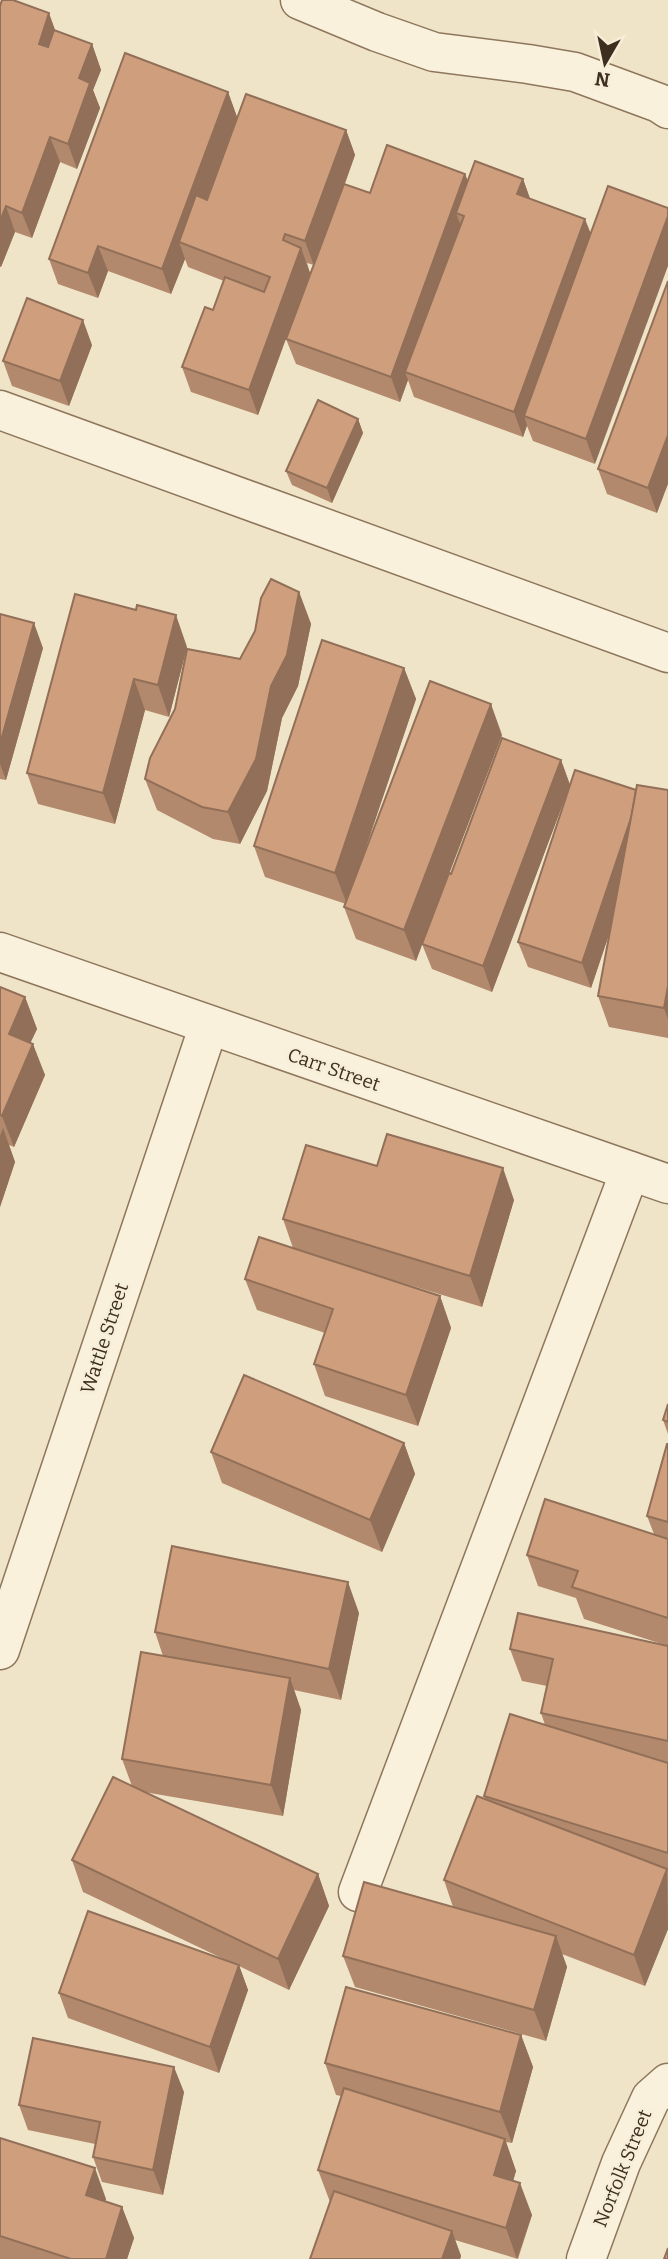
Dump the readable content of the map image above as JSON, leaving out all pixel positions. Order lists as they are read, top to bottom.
{
  "streets": {
    "street": ["Carr Street", "Wattle Street", "Norfolk Street"]
  },
  "crossings": [
    ["Carr Street", "Wattle Street"]
  ],
  "north": "bottom"
}
